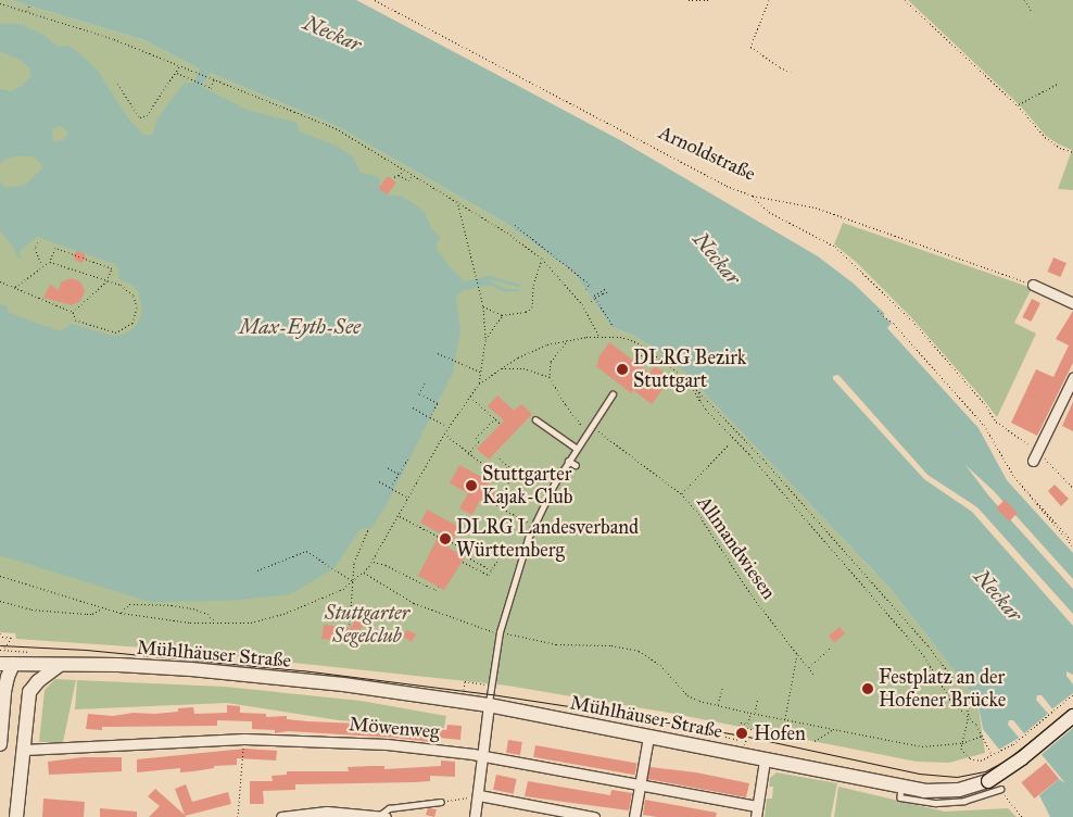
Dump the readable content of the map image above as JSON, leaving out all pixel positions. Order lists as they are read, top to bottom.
{
  "streets": {
    "main road": ["Mühlhäuser Straße"],
    "street": ["Möwenweg"],
    "path": ["Arnoldstraße", "Allmandwiesen"]
  },
  "water": ["Neckar", "Max-Eyth-See"],
  "parks": ["Stuttgarter Segelclub"],
  "places": [
    "DLRG Bezirk Stuttgart",
    "Stuttgarter Kajak-Club",
    "DLRG Landesverband Württemberg",
    "Festplatz an der Hofener Brücke",
    "Hofen"
  ]
}
